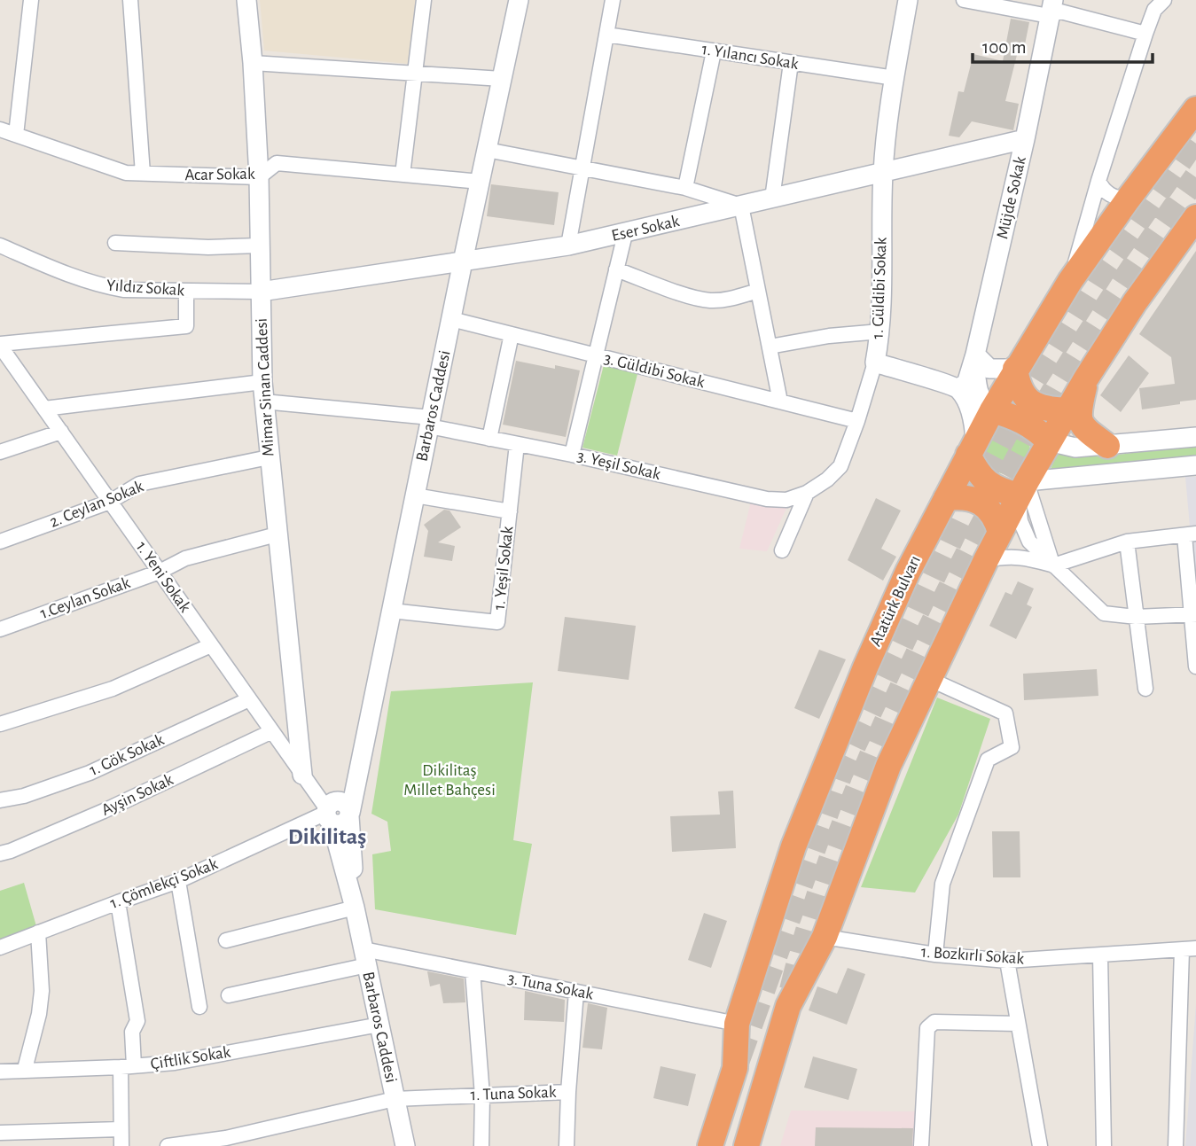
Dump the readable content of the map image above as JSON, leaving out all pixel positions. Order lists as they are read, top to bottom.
{
  "streets": {
    "highway": ["Atatürk Bulvarı"],
    "street": [
      "1. Yılancı Sokak",
      "Acar Sokak",
      "Müjde Sokak",
      "Eser Sokak",
      "Yıldız Sokak",
      "1. Güldibi Sokak",
      "3. Güldibi Sokak",
      "Mimar Sinan Caddesi",
      "Barbaros Caddesi",
      "3. Yeşil Sokak",
      "2. Ceylan Sokak",
      "1. Yeşil Sokak",
      "1. Yeni Sokak",
      "1.Ceylan Sokak",
      "1. Gök Sokak",
      "Ayşin Sokak",
      "1. Çömlekçi Sokak",
      "1. Bozkırlı Sokak",
      "3. Tuna Sokak",
      "Çiftlik Sokak",
      "1. Tuna Sokak"
    ]
  },
  "crossings": [
    ["1. Yılancı Sokak", "1. Güldibi Sokak"],
    ["Acar Sokak", "Mimar Sinan Caddesi"],
    ["Acar Sokak", "Barbaros Caddesi"],
    ["Müjde Sokak", "Eser Sokak"],
    ["Eser Sokak", "Yıldız Sokak"],
    ["Eser Sokak", "1. Güldibi Sokak"],
    ["Eser Sokak", "Mimar Sinan Caddesi"],
    ["Eser Sokak", "Barbaros Caddesi"],
    ["Yıldız Sokak", "Mimar Sinan Caddesi"],
    ["1. Güldibi Sokak", "3. Güldibi Sokak"],
    ["1. Güldibi Sokak", "3. Yeşil Sokak"],
    ["3. Güldibi Sokak", "Barbaros Caddesi"],
    ["Mimar Sinan Caddesi", "3. Yeşil Sokak"],
    ["Mimar Sinan Caddesi", "2. Ceylan Sokak"],
    ["Mimar Sinan Caddesi", "1. Yeni Sokak"],
    ["Mimar Sinan Caddesi", "1.Ceylan Sokak"],
    ["Barbaros Caddesi", "3. Yeşil Sokak"],
    ["Barbaros Caddesi", "1. Yeşil Sokak"],
    ["Barbaros Caddesi", "1. Yeni Sokak"],
    ["Barbaros Caddesi", "1. Çömlekçi Sokak"],
    ["Barbaros Caddesi", "3. Tuna Sokak"],
    ["Barbaros Caddesi", "Çiftlik Sokak"],
    ["Barbaros Caddesi", "1. Tuna Sokak"],
    ["3. Yeşil Sokak", "1. Yeşil Sokak"],
    ["2. Ceylan Sokak", "1. Yeni Sokak"],
    ["1. Yeni Sokak", "1.Ceylan Sokak"],
    ["1. Yeni Sokak", "1. Gök Sokak"],
    ["1. Yeni Sokak", "Ayşin Sokak"],
    ["1. Yeni Sokak", "1. Çömlekçi Sokak"],
    ["Atatürk Bulvarı", "3. Tuna Sokak"],
    ["3. Tuna Sokak", "1. Tuna Sokak"]
  ],
  "districts": ["Dikilitaş"],
  "parks": ["Dikilitaş Millet Bahçesi"],
  "scale_bar": "100 m"
}
